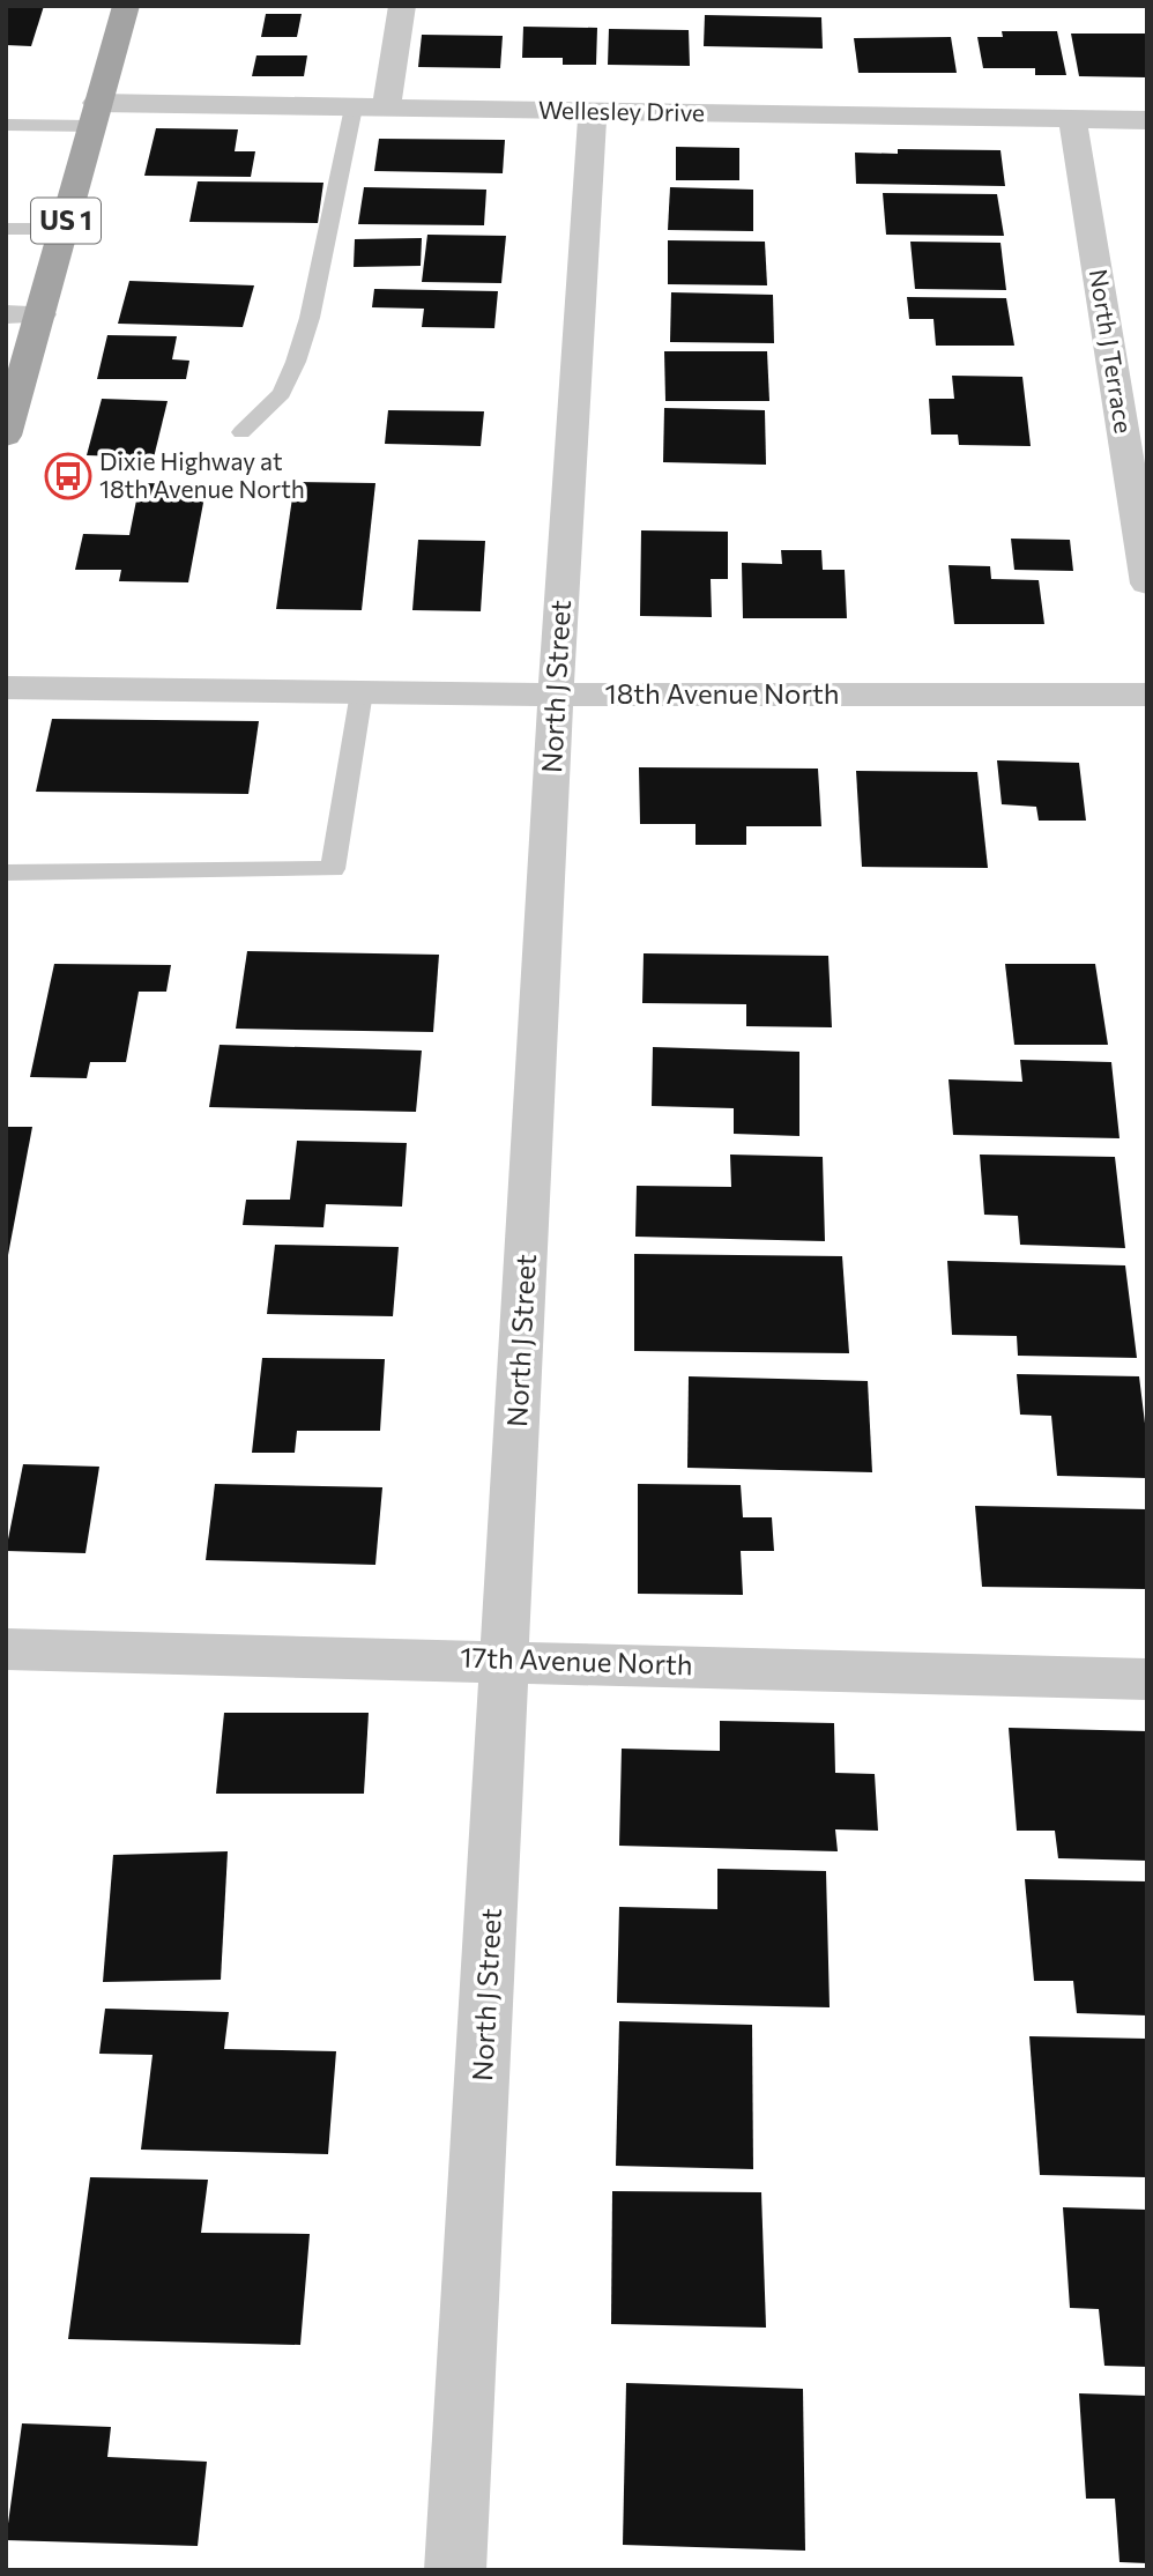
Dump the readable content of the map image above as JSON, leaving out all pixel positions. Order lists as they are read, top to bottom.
{
  "streets": {
    "main road": ["US 1"],
    "street": [
      "Wellesley Drive",
      "North J Terrace",
      "North J Street",
      "18th Avenue North",
      "17th Avenue North"
    ]
  },
  "crossings": [
    ["Wellesley Drive", "US 1"],
    ["Wellesley Drive", "North J Terrace"],
    ["Wellesley Drive", "North J Street"],
    ["North J Street", "18th Avenue North"],
    ["North J Street", "17th Avenue North"]
  ],
  "places": {
    "bus stop": ["Dixie Highway at 18th Avenue North"]
  }
}
